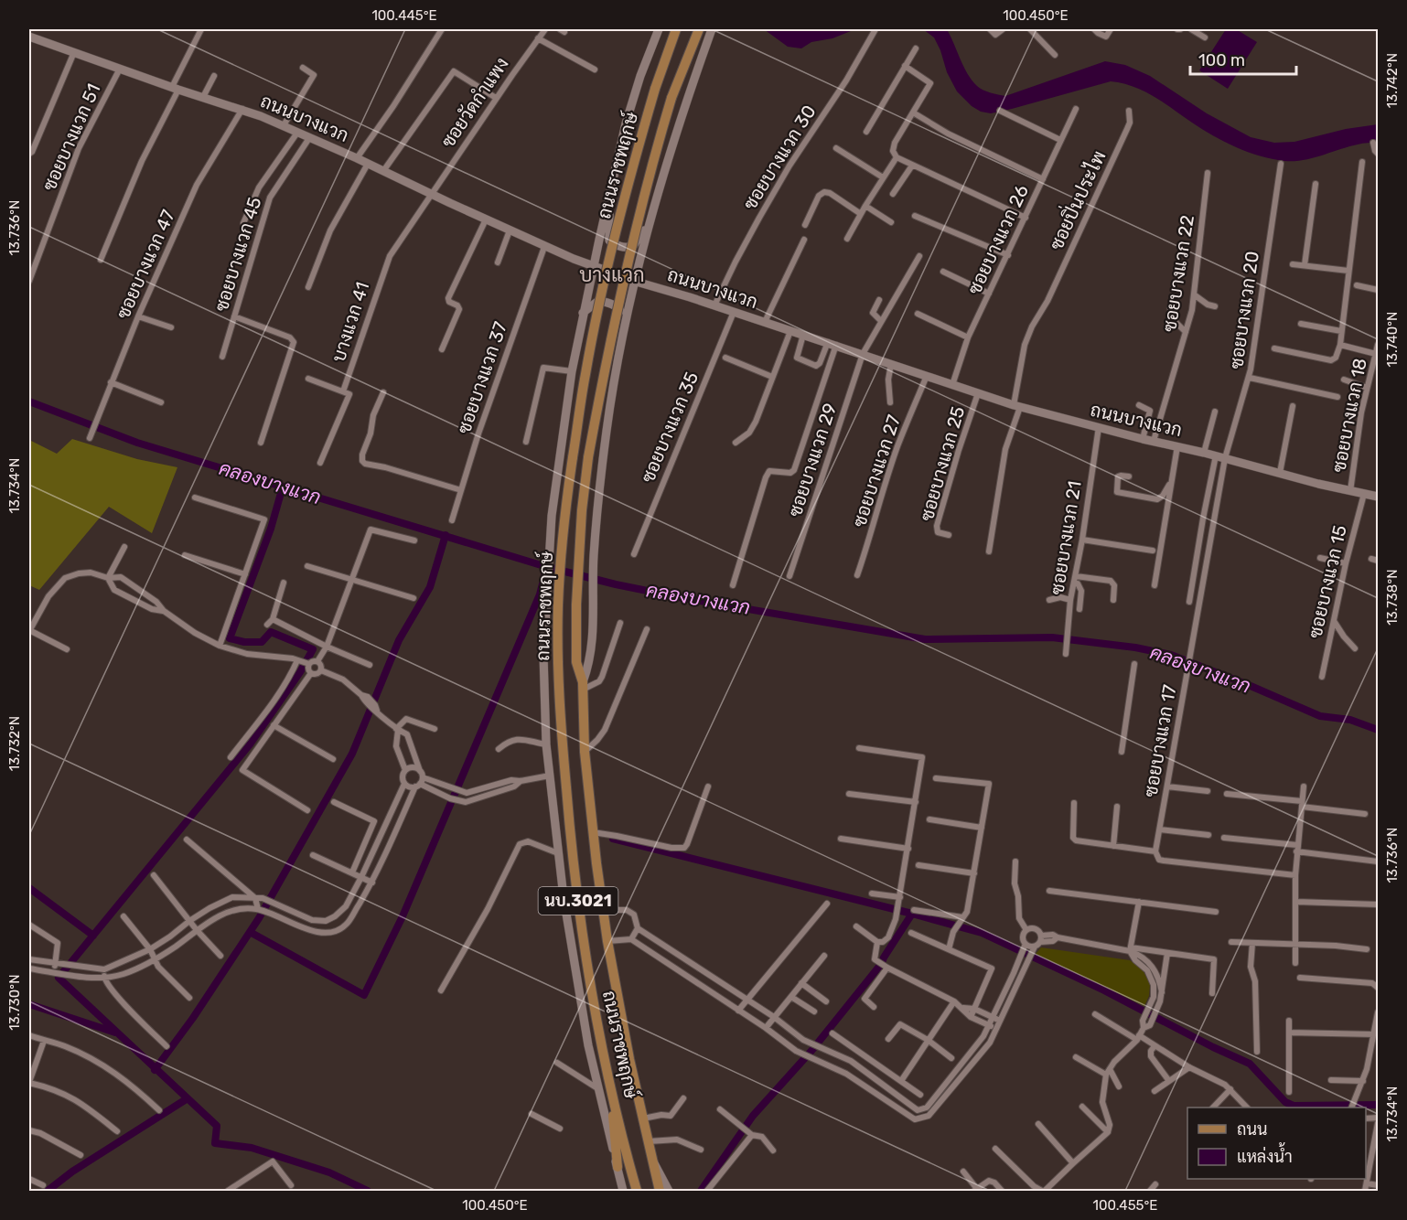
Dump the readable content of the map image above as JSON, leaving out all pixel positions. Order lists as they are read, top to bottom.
{
  "streets": {
    "main road": ["ถนนบางแวก", "ถนนราชพฤกษ์", "นบ.3021"],
    "street": [
      "ซอยวัดกำแพง",
      "ซอยบางแวก 51",
      "ซอยบางแวก 30",
      "ซอยปิ่นประไพ",
      "ซอยบางแวก 26",
      "ซอยบางแวก 45",
      "ซอยบางแวก 47",
      "ซอยบางแวก 22",
      "ซอยบางแวก 20",
      "บางแวก 41",
      "ซอยบางแวก 37",
      "ซอยบางแวก 18",
      "ซอยบางแวก 35",
      "ซอยบางแวก 29",
      "ซอยบางแวก 25",
      "ซอยบางแวก 27",
      "ซอยบางแวก 21",
      "ซอยบางแวก 15",
      "ซอยบางแวก 17"
    ]
  },
  "crossings": [
    ["ซอยวัดกำแพง", "ถนนบางแวก"],
    ["ซอยวัดกำแพง", "บางแวก 41"],
    ["ถนนบางแวก", "ซอยบางแวก 51"],
    ["ถนนบางแวก", "ซอยบางแวก 30"],
    ["ถนนบางแวก", "ถนนราชพฤกษ์"],
    ["ถนนบางแวก", "ซอยปิ่นประไพ"],
    ["ถนนบางแวก", "ซอยบางแวก 26"],
    ["ถนนบางแวก", "ซอยบางแวก 45"],
    ["ถนนบางแวก", "ซอยบางแวก 47"],
    ["ถนนบางแวก", "ซอยบางแวก 22"],
    ["ถนนบางแวก", "ซอยบางแวก 20"],
    ["ถนนบางแวก", "บางแวก 41"],
    ["ถนนบางแวก", "ซอยบางแวก 37"],
    ["ถนนบางแวก", "ซอยบางแวก 18"],
    ["ถนนบางแวก", "ซอยบางแวก 35"],
    ["ถนนบางแวก", "ซอยบางแวก 29"],
    ["ถนนบางแวก", "ซอยบางแวก 25"],
    ["ถนนบางแวก", "ซอยบางแวก 27"],
    ["ถนนบางแวก", "ซอยบางแวก 21"],
    ["ถนนบางแวก", "ซอยบางแวก 15"],
    ["ถนนบางแวก", "ซอยบางแวก 17"],
    ["ซอยบางแวก 20", "ซอยบางแวก 17"]
  ],
  "districts": ["บางแวก"],
  "water": ["คลองบางแวก"],
  "legend": ["ถนน", "แหล่งน้ำ"],
  "scale_bar": "100 m",
  "coordinates": [
    "100.445°E",
    "100.450°E",
    "13.742°N",
    "13.736°N",
    "13.740°N",
    "13.734°N",
    "13.738°N",
    "13.732°N",
    "13.730°N",
    "100.455°E"
  ]
}
